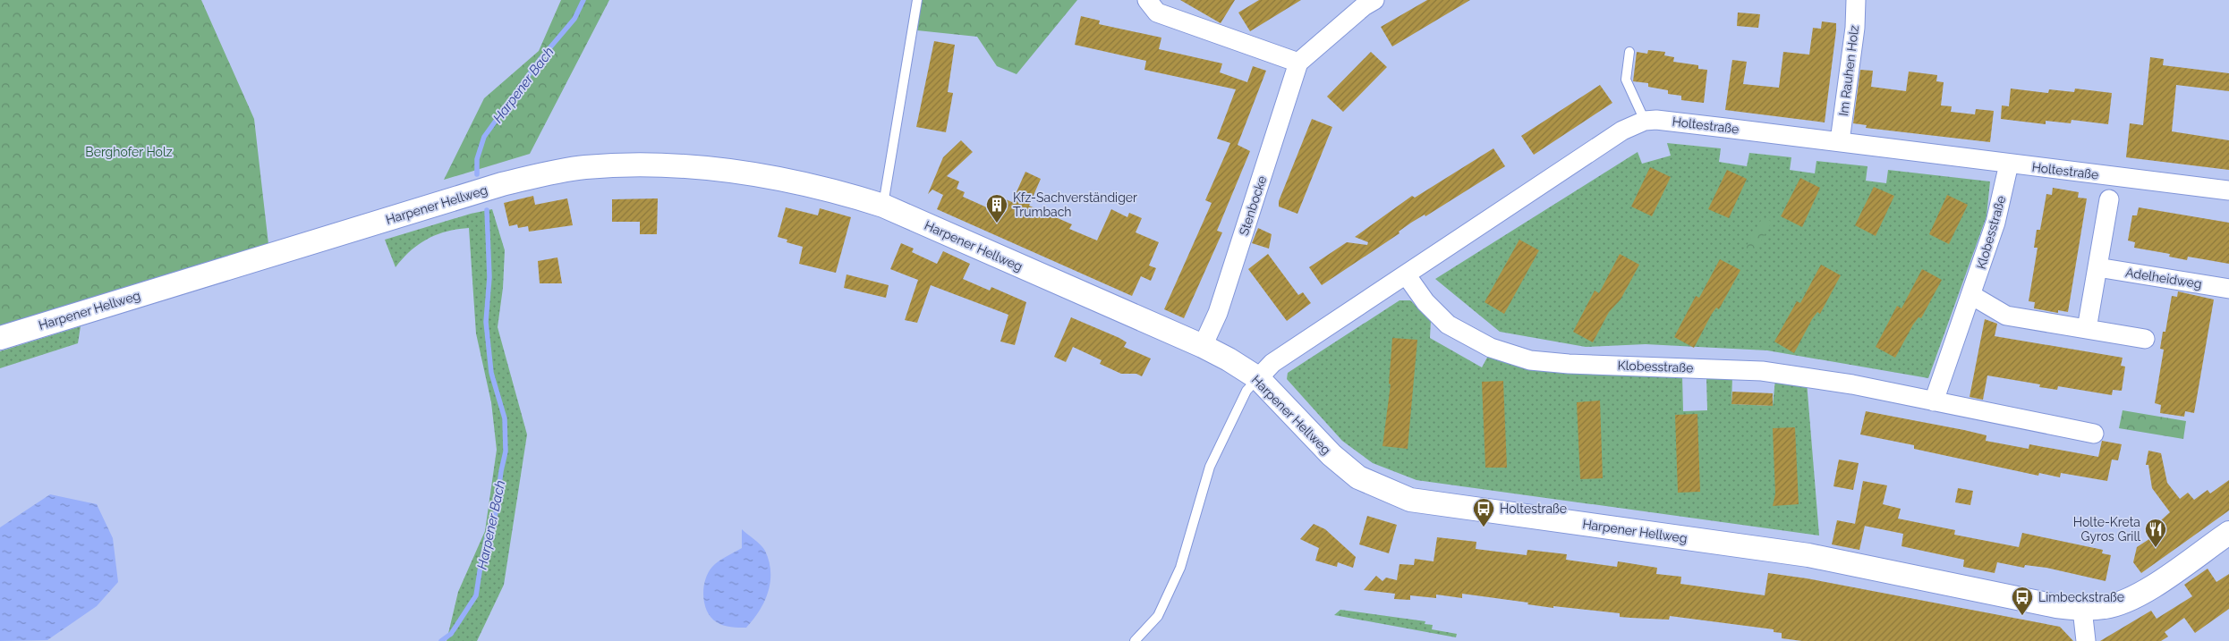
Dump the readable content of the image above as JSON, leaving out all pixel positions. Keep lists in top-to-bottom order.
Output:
{
  "streets": {
    "street": [
      "Im Rauhen Holz",
      "Holtestraße",
      "Harpener Hellweg",
      "Stenbocke",
      "Klobesstraße",
      "Adelheidweg"
    ]
  },
  "crossings": [
    ["Im Rauhen Holz", "Holtestraße"],
    ["Holtestraße", "Harpener Hellweg"],
    ["Holtestraße", "Klobesstraße"],
    ["Harpener Hellweg", "Stenbocke"]
  ],
  "water": ["Harpener Bach"],
  "parks": ["Berghofer Holz"],
  "places": {
    "building": ["Kfz-Sachverständiger Trumbach"],
    "bus stop": ["Holtestraße", "Limbeckstraße"],
    "restaurant": ["Holte-Kreta Gyros Grill"]
  }
}
